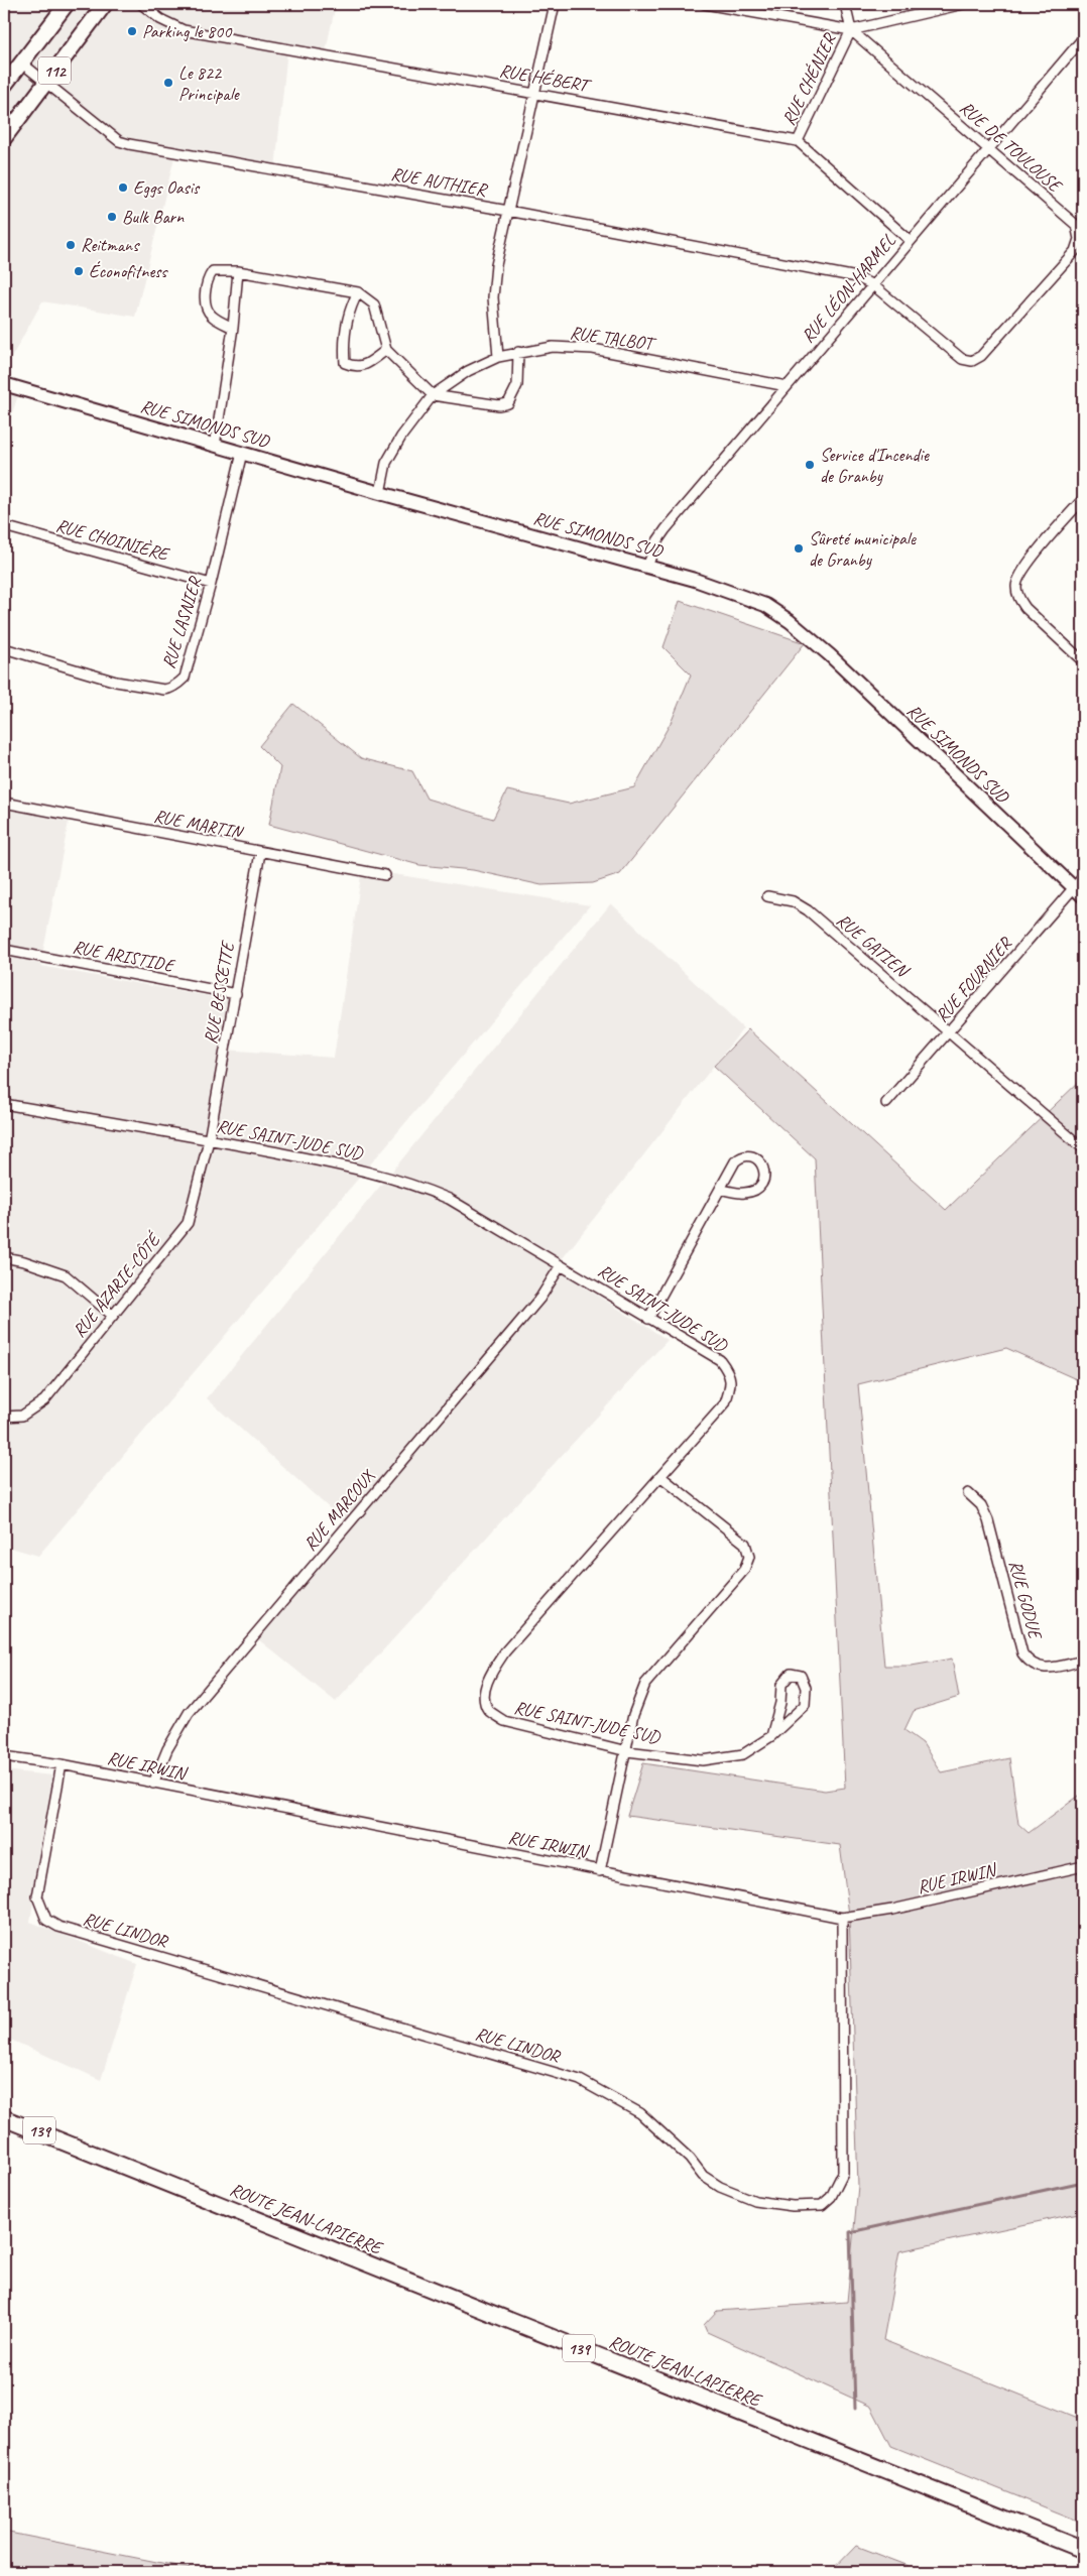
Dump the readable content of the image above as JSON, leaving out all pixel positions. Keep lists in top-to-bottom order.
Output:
{
  "streets": {
    "highway": ["139", "ROUTE JEAN-LAPIERRE"],
    "main road": ["112"],
    "street": [
      "RUE HÉBERT",
      "RUE CHÉNIER",
      "RUE DE TOULOUSE",
      "RUE AUTHIER",
      "RUE LÉON-HARMEL",
      "RUE TALBOT",
      "RUE SIMONDS SUD",
      "RUE CHOINIÈRE",
      "RUE LASNIER",
      "RUE MARTIN",
      "RUE GATIEN",
      "RUE ARISTIDE",
      "RUE FOURNIER",
      "RUE BESSETTE",
      "RUE SAINT-JUDE SUD",
      "RUE AZARIE-CÔTÉ",
      "RUE MARCOUX",
      "RUE GODUE",
      "RUE IRWIN",
      "RUE LINDOR"
    ]
  },
  "crossings": [
    ["112", "RUE AUTHIER"],
    ["RUE HÉBERT", "RUE CHÉNIER"],
    ["RUE CHÉNIER", "RUE DE TOULOUSE"],
    ["RUE DE TOULOUSE", "RUE AUTHIER"],
    ["RUE DE TOULOUSE", "RUE LÉON-HARMEL"],
    ["RUE AUTHIER", "RUE LÉON-HARMEL"],
    ["RUE LÉON-HARMEL", "RUE TALBOT"],
    ["RUE LÉON-HARMEL", "RUE SIMONDS SUD"],
    ["RUE TALBOT", "RUE SIMONDS SUD"],
    ["RUE SIMONDS SUD", "RUE LASNIER"],
    ["RUE SIMONDS SUD", "RUE FOURNIER"],
    ["RUE CHOINIÈRE", "RUE LASNIER"],
    ["RUE MARTIN", "RUE BESSETTE"],
    ["RUE GATIEN", "RUE FOURNIER"],
    ["RUE ARISTIDE", "RUE BESSETTE"],
    ["RUE BESSETTE", "RUE SAINT-JUDE SUD"],
    ["RUE BESSETTE", "RUE AZARIE-CÔTÉ"],
    ["RUE SAINT-JUDE SUD", "RUE AZARIE-CÔTÉ"],
    ["RUE SAINT-JUDE SUD", "RUE MARCOUX"],
    ["RUE MARCOUX", "RUE IRWIN"],
    ["RUE IRWIN", "RUE LINDOR"]
  ],
  "places": [
    "Parking le 800",
    "Le 822 Principale",
    "Eggs Oasis",
    "Bulk Barn",
    "Reitmans",
    "Éconofitness",
    "Service d'Incendie de Granby",
    "Sûreté municipale de Granby"
  ]
}
